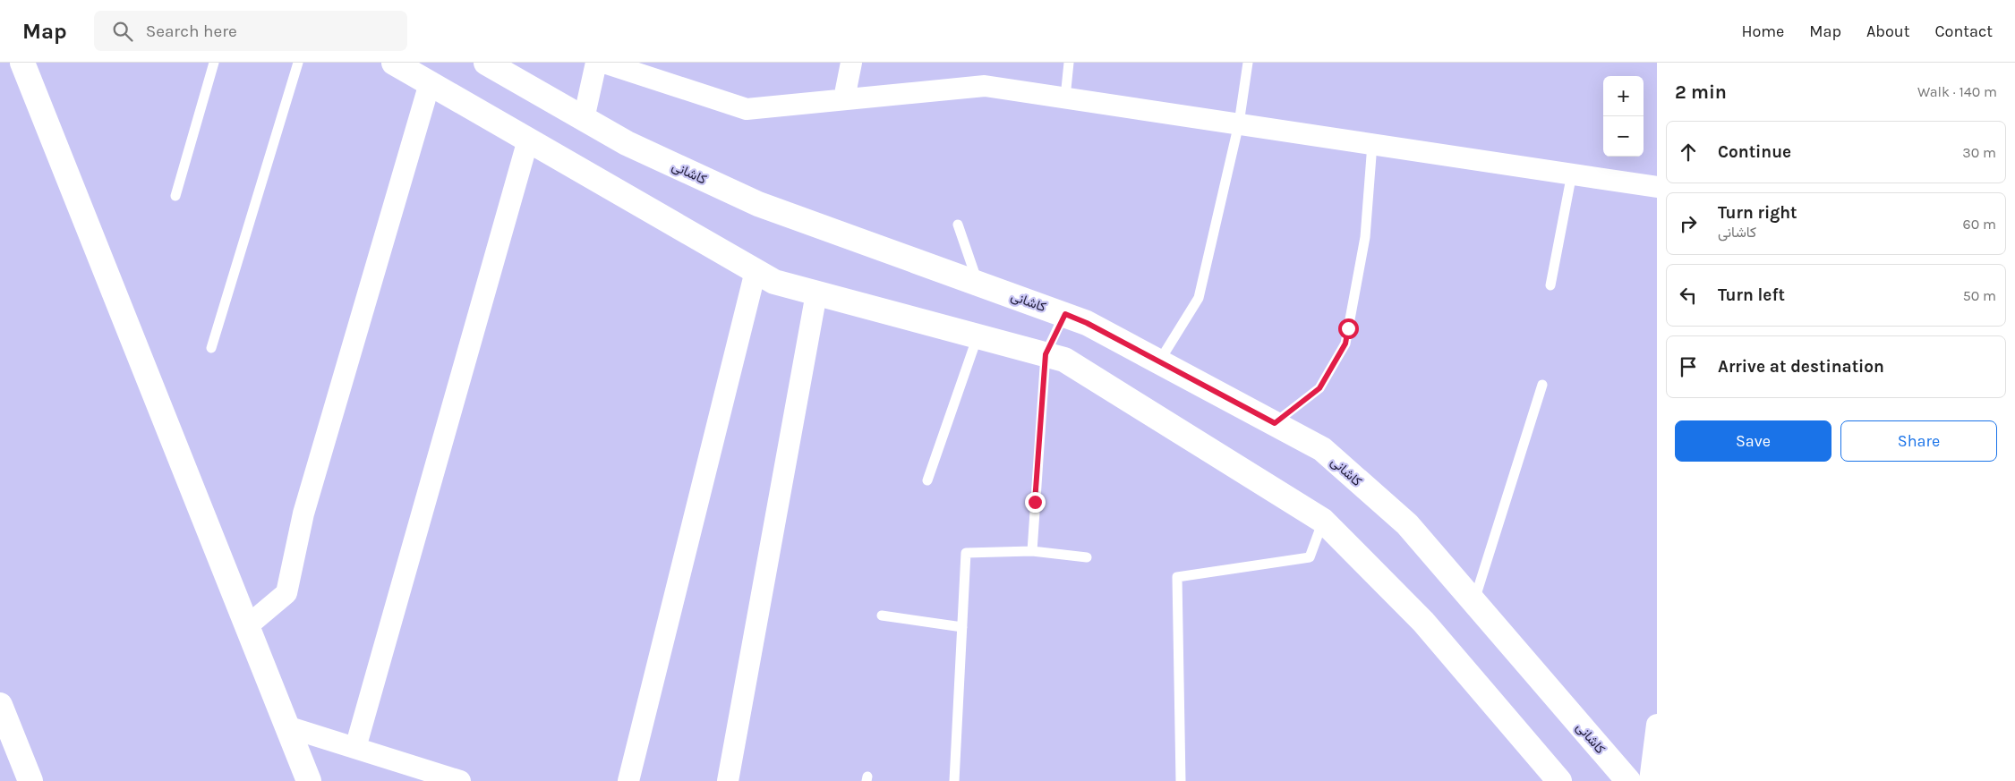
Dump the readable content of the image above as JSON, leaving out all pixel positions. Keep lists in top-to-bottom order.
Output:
{
  "streets": {
    "street": ["کاشانی"]
  },
  "page": {
    "header": "Map",
    "search": "Search here",
    "nav": [
      "Home",
      "Map",
      "About",
      "Contact"
    ],
    "heading": ["2 min", "Walk · 140 m"],
    "map_buttons": ["+", "−"],
    "list": [
      ["Continue", "30 m"],
      ["Turn right", "کاشانی", "60 m"],
      ["Turn left", "50 m"],
      "Arrive at destination"
    ],
    "buttons": ["Save", "Share"]
  }
}
